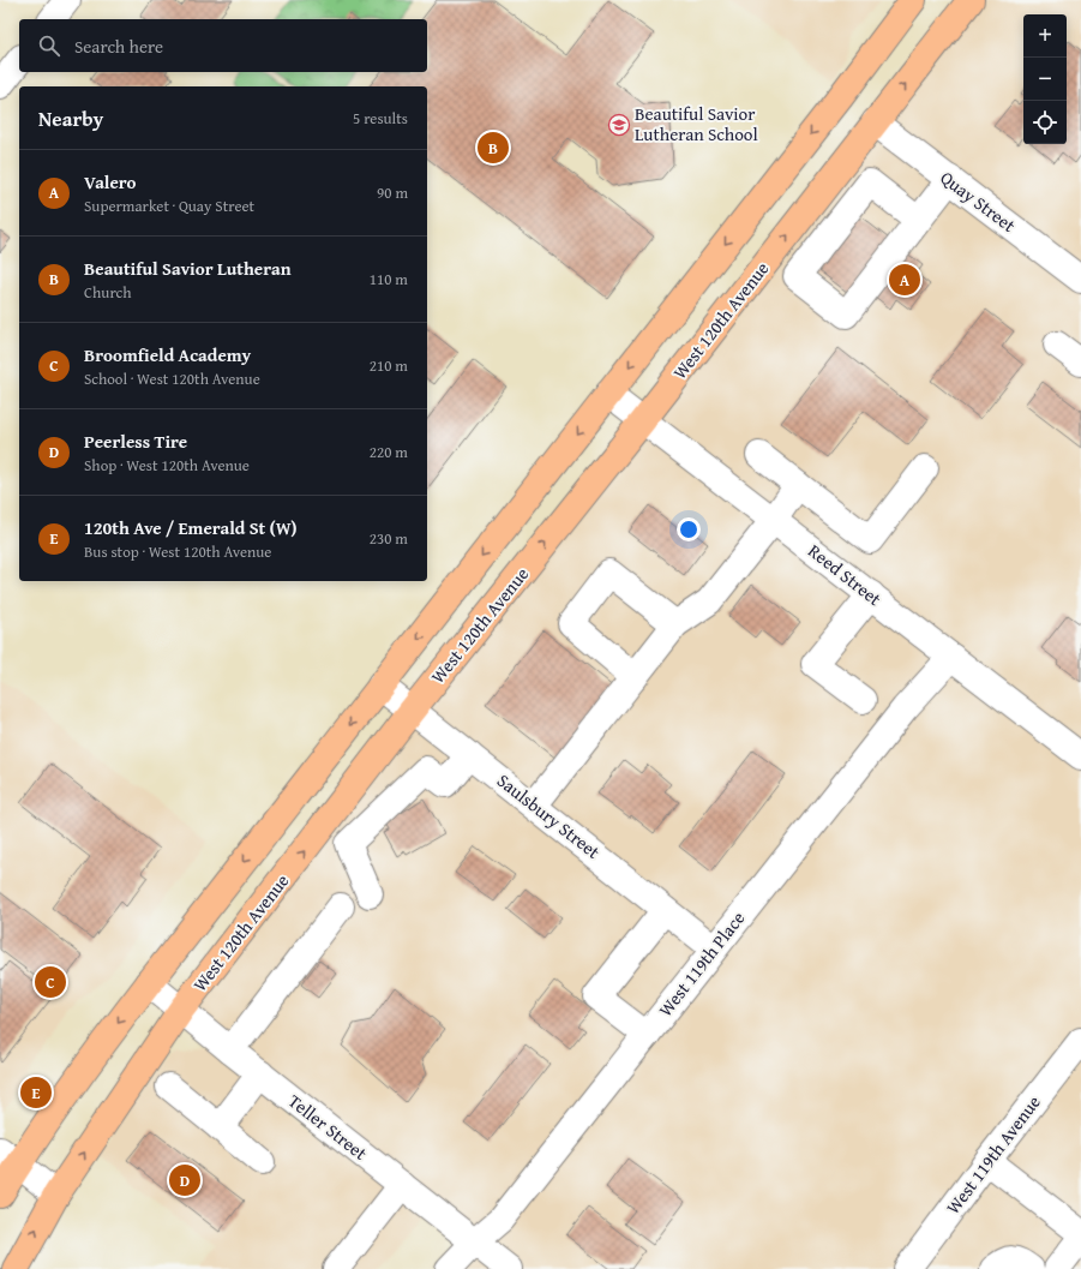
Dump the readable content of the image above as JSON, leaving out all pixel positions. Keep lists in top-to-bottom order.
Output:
{
  "streets": {
    "main road": ["West 120th Avenue"],
    "street": [
      "Quay Street",
      "Reed Street",
      "Saulsbury Street",
      "West 119th Place",
      "Teller Street",
      "West 119th Avenue"
    ]
  },
  "crossings": [
    ["Quay Street", "West 120th Avenue"],
    ["West 120th Avenue", "Reed Street"],
    ["West 120th Avenue", "Saulsbury Street"],
    ["West 120th Avenue", "Teller Street"],
    ["Reed Street", "West 119th Place"],
    ["Saulsbury Street", "West 119th Place"],
    ["West 119th Place", "Teller Street"]
  ],
  "places": {
    "school or university": ["Beautiful Savior Lutheran School"]
  },
  "page": {
    "map_buttons": ["+", "−"],
    "search": "Search here",
    "heading": ["Nearby", "5 results"],
    "pins": [
      "B",
      "A",
      "C",
      "E",
      "D"
    ],
    "list": [
      {
        "mark": "A",
        "name": "Valero",
        "note": "Supermarket · Quay Street",
        "value": "90 m"
      },
      {
        "mark": "B",
        "name": "Beautiful Savior Lutheran",
        "note": "Church",
        "value": "110 m"
      },
      {
        "mark": "C",
        "name": "Broomfield Academy",
        "note": "School · West 120th Avenue",
        "value": "210 m"
      },
      {
        "mark": "D",
        "name": "Peerless Tire",
        "note": "Shop · West 120th Avenue",
        "value": "220 m"
      },
      {
        "mark": "E",
        "name": "120th Ave / Emerald St (W)",
        "note": "Bus stop · West 120th Avenue",
        "value": "230 m"
      }
    ]
  }
}
